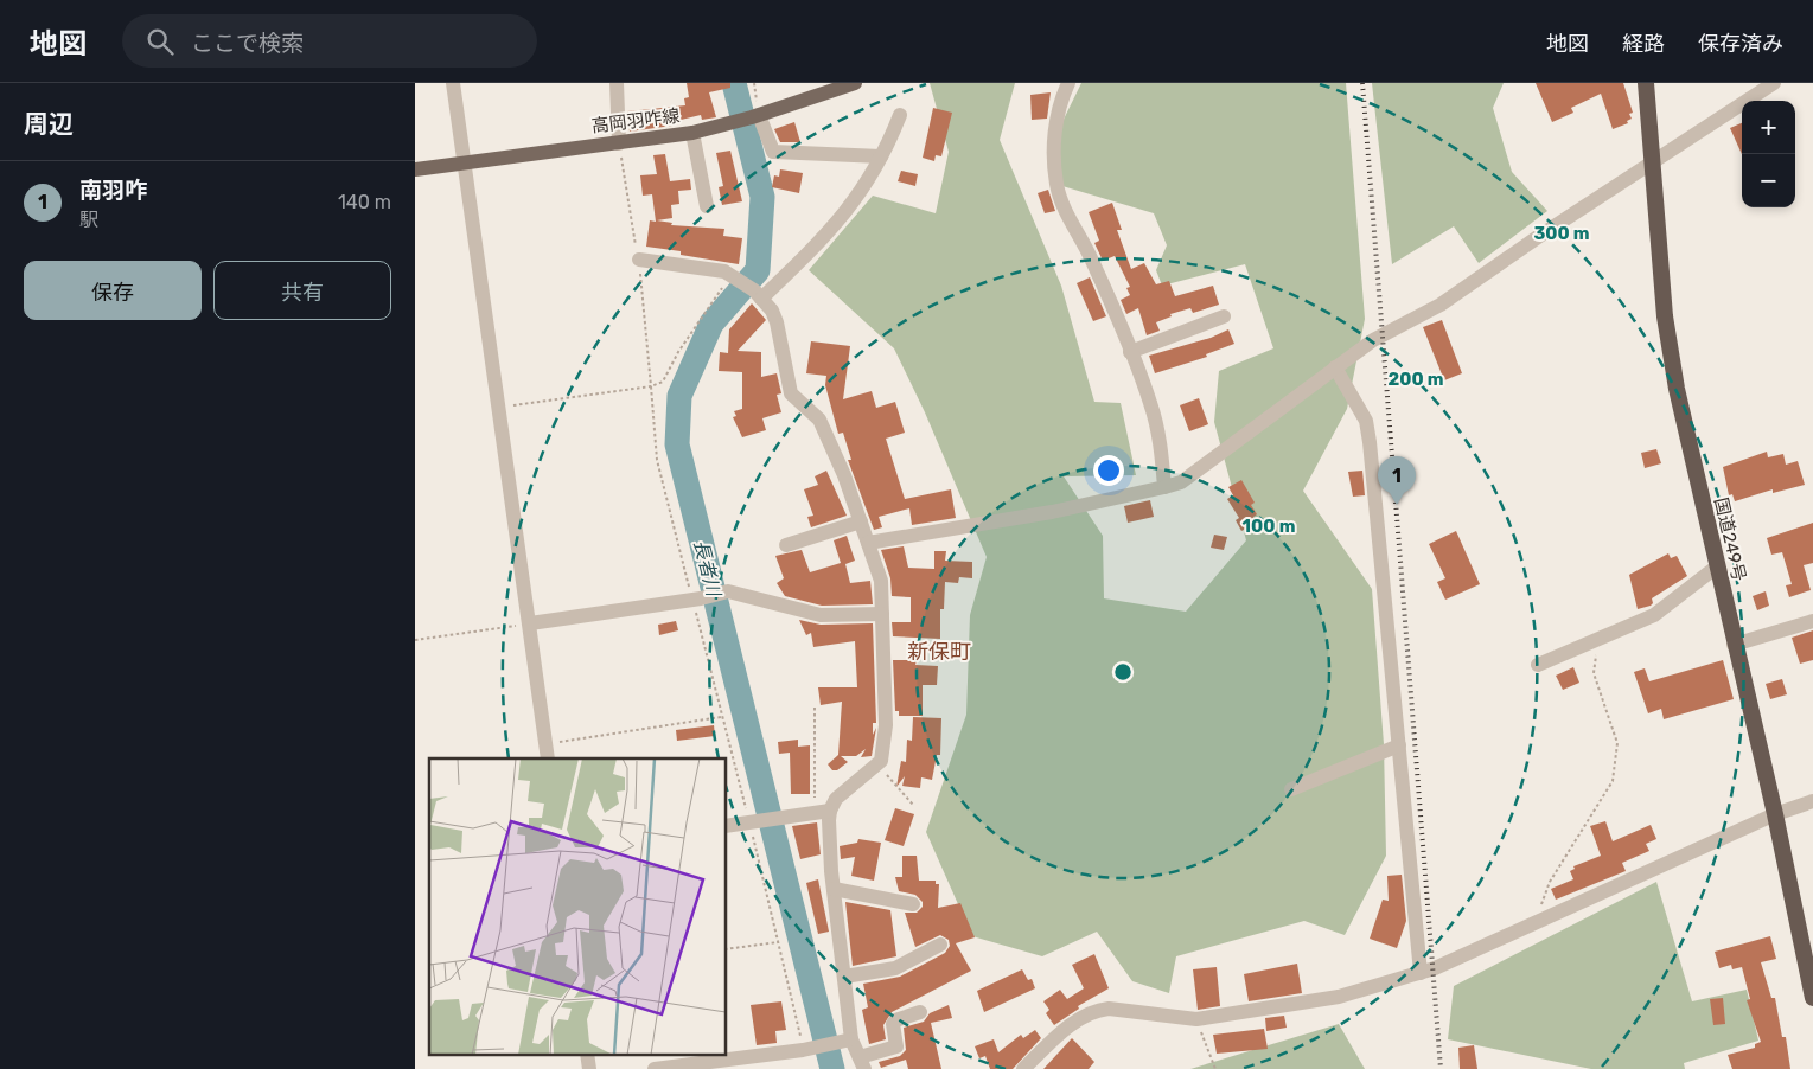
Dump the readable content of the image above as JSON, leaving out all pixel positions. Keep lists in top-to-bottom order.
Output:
{
  "streets": {
    "highway": ["国道249号"],
    "main road": ["高岡羽咋線"]
  },
  "districts": ["新保町"],
  "water": ["長者川"],
  "page": {
    "header": "地図",
    "search": "ここで検索",
    "nav": ["地図", "経路", "保存済み"],
    "heading": "周辺",
    "map_buttons": ["+", "−"],
    "list": [
      {
        "mark": "1",
        "name": "南羽咋",
        "note": "駅",
        "value": "140 m"
      }
    ],
    "buttons": ["保存", "共有"],
    "pins": "1"
  },
  "rings": ["300 m", "200 m", "100 m"]
}
